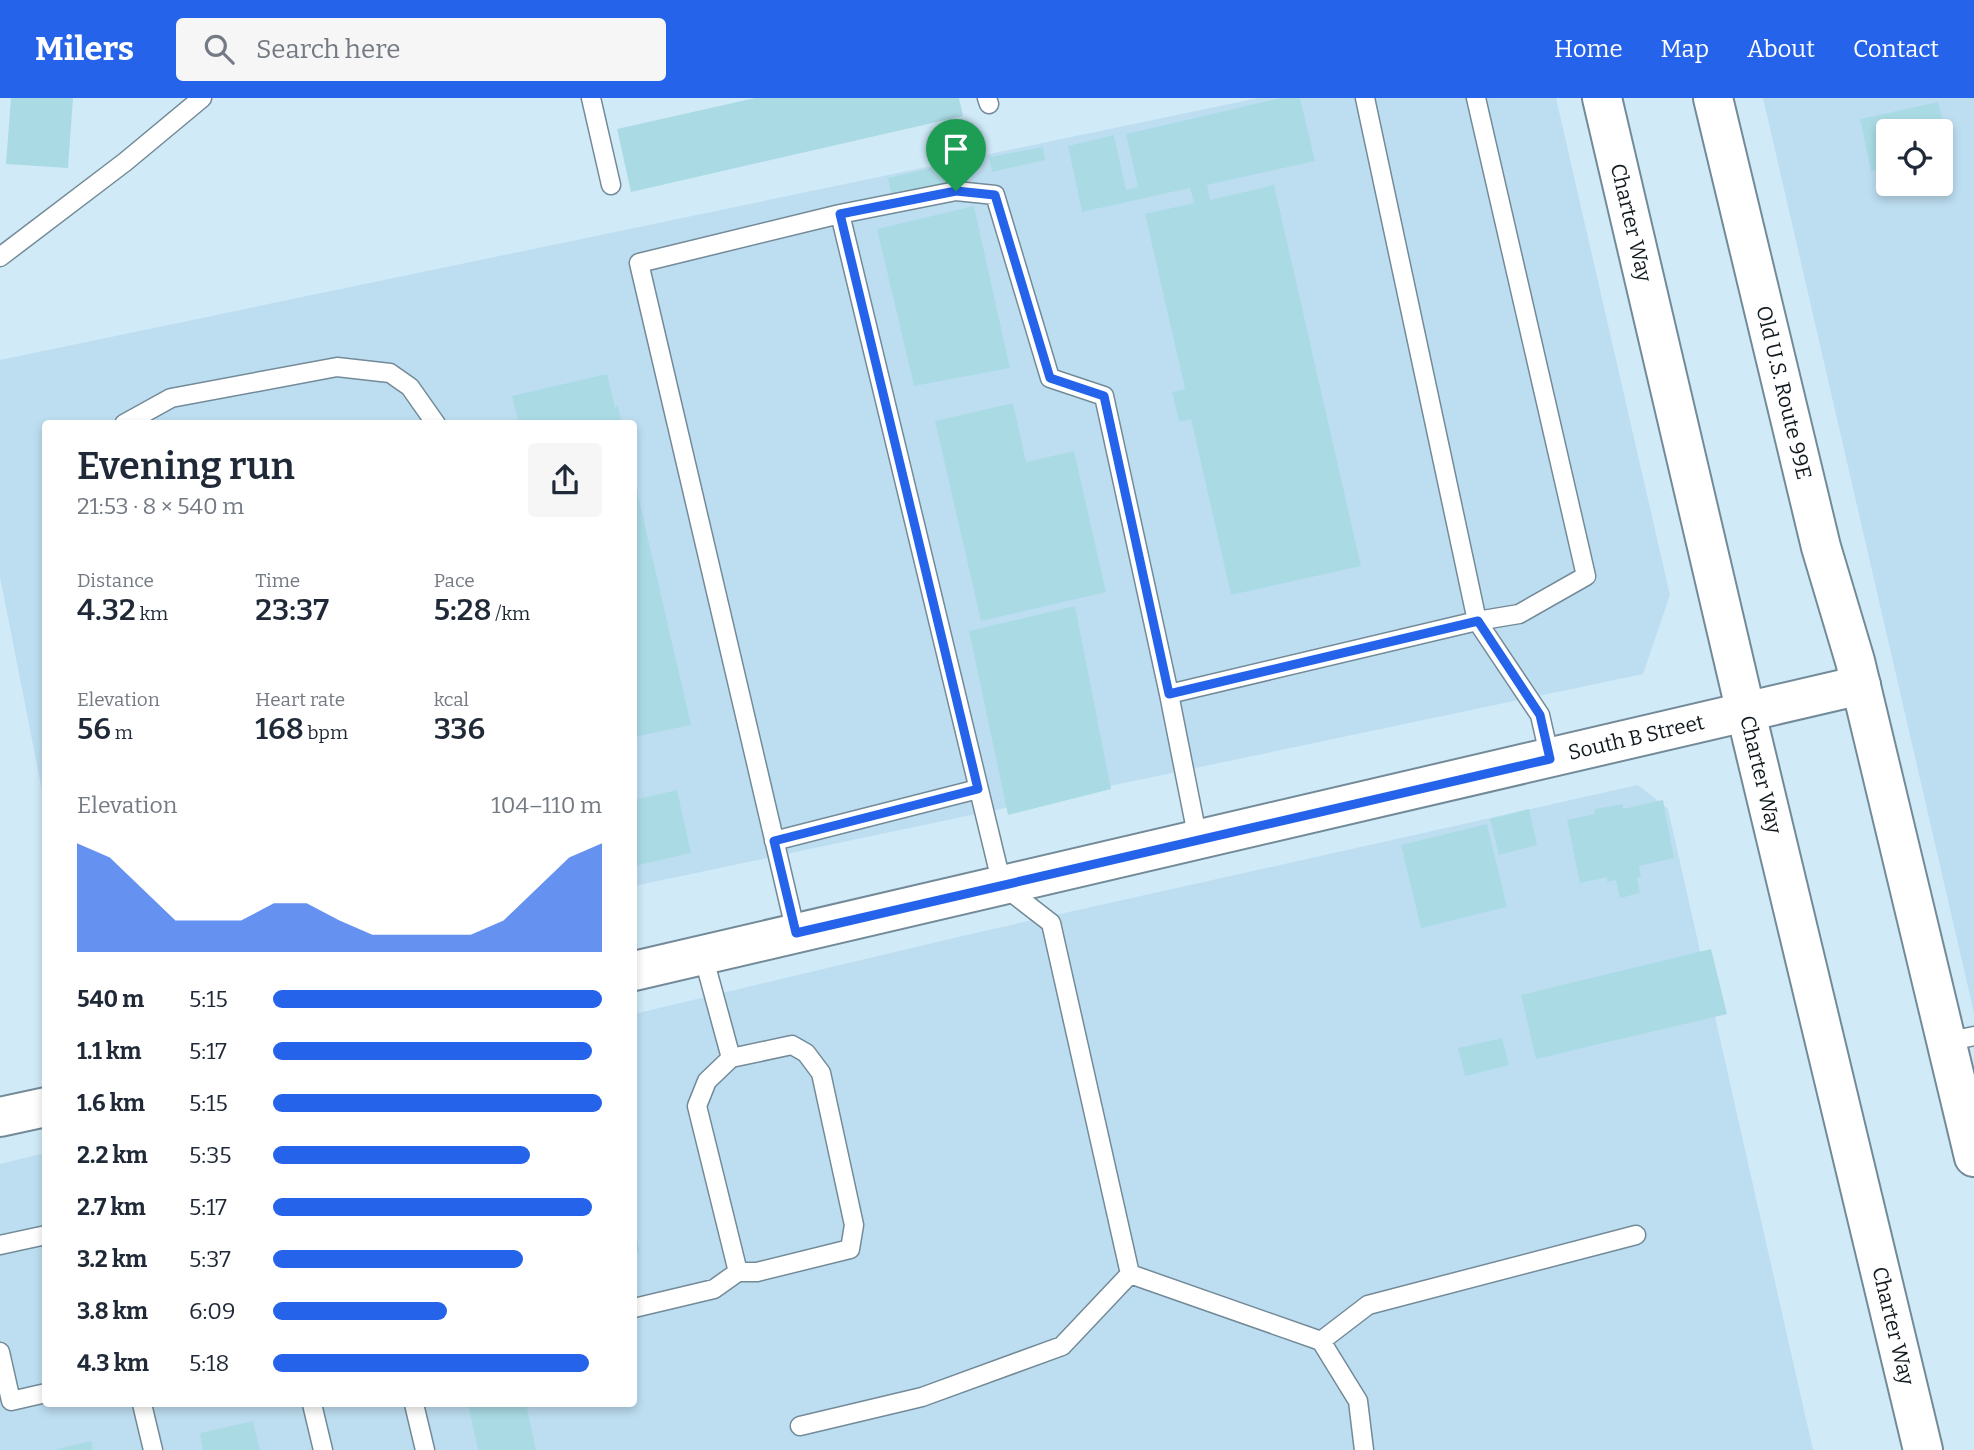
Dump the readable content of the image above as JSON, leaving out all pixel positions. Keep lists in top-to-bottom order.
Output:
{
  "streets": {
    "main road": ["Charter Way", "Old U.S. Route 99E", "South B Street"]
  },
  "crossings": [
    ["Charter Way", "South B Street"],
    ["Old U.S. Route 99E", "South B Street"]
  ],
  "page": {
    "header": "Milers",
    "search": "Search here",
    "nav": [
      "Home",
      "Map",
      "About",
      "Contact"
    ],
    "heading": ["Evening run", "21:53 · 8 × 540 m"],
    "stats": [
      ["Distance", "4.32 km"],
      ["Time", "23:37"],
      ["Pace", "5:28 /km"],
      ["Elevation", "56 m"],
      ["Heart rate", "168 bpm"],
      ["kcal", "336"]
    ],
    "chart": ["Elevation", "104–110 m"],
    "list": [
      {
        "name": "540 m",
        "note": "5:15"
      },
      {
        "name": "1.1 km",
        "note": "5:17"
      },
      {
        "name": "1.6 km",
        "note": "5:15"
      },
      {
        "name": "2.2 km",
        "note": "5:35"
      },
      {
        "name": "2.7 km",
        "note": "5:17"
      },
      {
        "name": "3.2 km",
        "note": "5:37"
      },
      {
        "name": "3.8 km",
        "note": "6:09"
      },
      {
        "name": "4.3 km",
        "note": "5:18"
      }
    ]
  }
}
